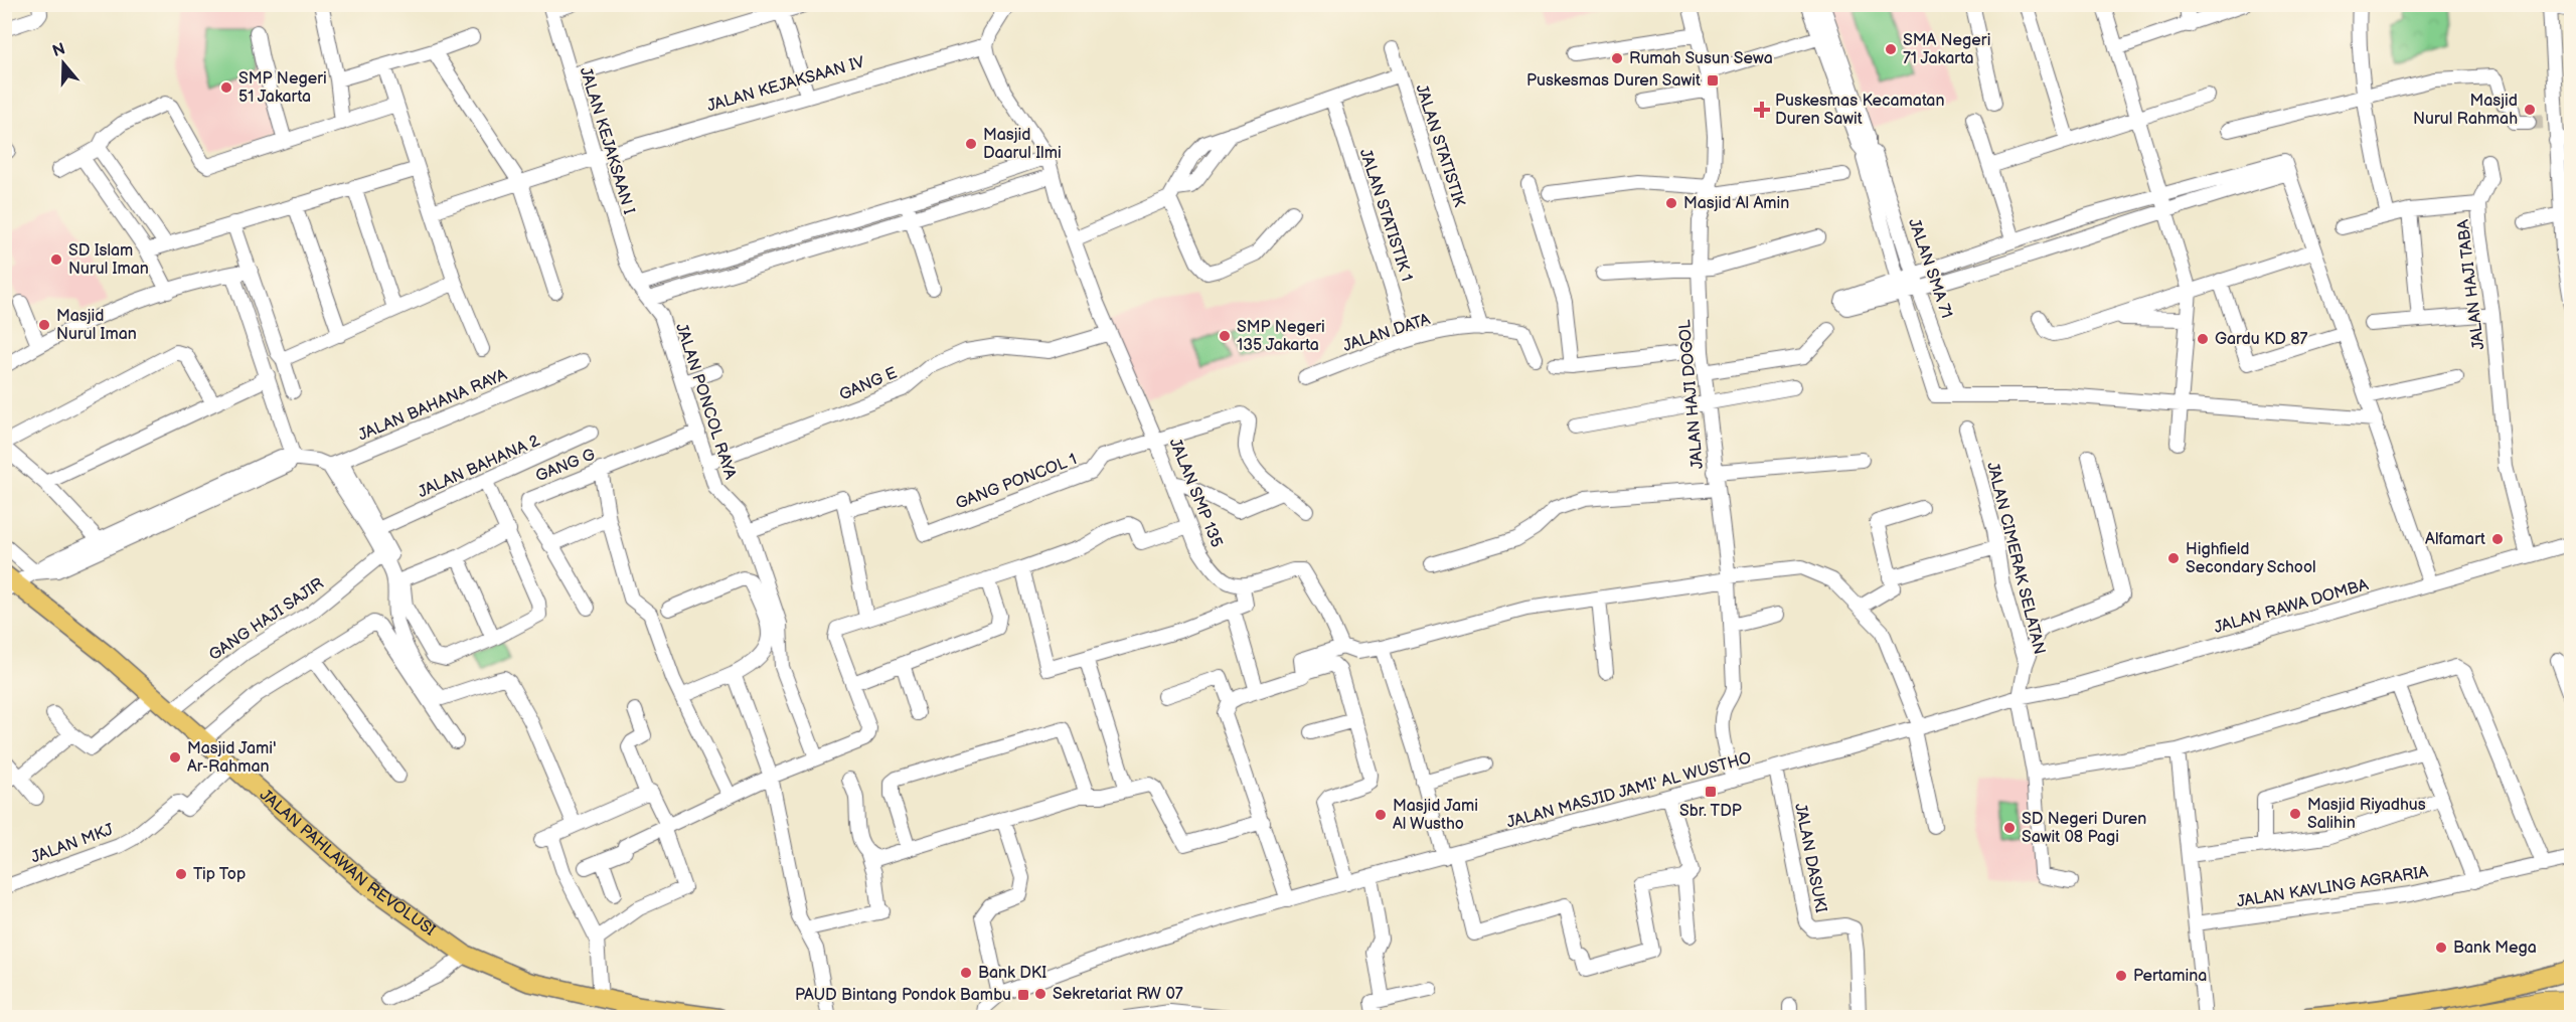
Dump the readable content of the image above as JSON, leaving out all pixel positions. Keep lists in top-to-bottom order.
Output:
{
  "streets": {
    "main road": ["JALAN PAHLAWAN REVOLUSI"],
    "street": [
      "JALAN KEJAKSAAN IV",
      "JALAN KEJAKSAAN I",
      "JALAN STATISTIK",
      "JALAN STATISTIK 1",
      "JALAN SMA 71",
      "JALAN HAJI TABA",
      "JALAN DATA",
      "GANG E",
      "JALAN HAJI DOGOL",
      "JALAN PONCOL RAYA",
      "JALAN BAHANA RAYA",
      "GANG G",
      "JALAN BAHANA 2",
      "GANG PONCOL 1",
      "JALAN SMP 135",
      "JALAN CIMERAK SELATAN",
      "JALAN RAWA DOMBA",
      "GANG HAJI SAJIR",
      "JALAN MASJID JAMI' AL WUSTHO",
      "JALAN MKJ",
      "JALAN DASUKI",
      "JALAN KAVLING AGRARIA"
    ]
  },
  "crossings": [
    ["JALAN KEJAKSAAN IV", "JALAN KEJAKSAAN I"],
    ["JALAN KEJAKSAAN I", "JALAN PONCOL RAYA"],
    ["JALAN STATISTIK", "JALAN STATISTIK 1"],
    ["JALAN STATISTIK", "JALAN DATA"],
    ["JALAN STATISTIK 1", "JALAN DATA"],
    ["JALAN HAJI TABA", "JALAN RAWA DOMBA"],
    ["GANG E", "JALAN PONCOL RAYA"],
    ["GANG E", "JALAN SMP 135"],
    ["JALAN HAJI DOGOL", "JALAN MASJID JAMI' AL WUSTHO"],
    ["JALAN PONCOL RAYA", "GANG G"],
    ["GANG PONCOL 1", "JALAN SMP 135"],
    ["JALAN CIMERAK SELATAN", "JALAN RAWA DOMBA"],
    ["JALAN CIMERAK SELATAN", "JALAN MASJID JAMI' AL WUSTHO"],
    ["JALAN RAWA DOMBA", "JALAN MASJID JAMI' AL WUSTHO"],
    ["GANG HAJI SAJIR", "JALAN PAHLAWAN REVOLUSI"],
    ["JALAN MASJID JAMI' AL WUSTHO", "JALAN DASUKI"],
    ["JALAN MKJ", "JALAN PAHLAWAN REVOLUSI"]
  ],
  "places": {
    "other": [
      "SMA Negeri 71 Jakarta",
      "Rumah Susun Sewa",
      "SMP Negeri 51 Jakarta",
      "Masjid Nurul Rahmah",
      "Masjid Daarul Ilmi",
      "Masjid Al Amin",
      "SD Islam Nurul Iman",
      "Masjid Nurul Iman",
      "SMP Negeri 135 Jakarta",
      "Gardu KD 87",
      "Alfamart",
      "Highfield Secondary School",
      "Masjid Jami' Ar-Rahman",
      "Masjid Riyadhus Salihin",
      "Masjid Jami Al Wustho",
      "SD Negeri Duren Sawit 08 Pagi",
      "Tip Top",
      "Bank Mega",
      "Bank DKI",
      "Pertamina",
      "Sekretariat RW 07"
    ],
    "transit": ["Puskesmas Duren Sawit", "Sbr. TDP", "PAUD Bintang Pondok Bambu"],
    "health": ["Puskesmas Kecamatan Duren Sawit"]
  },
  "north": "top"
}
